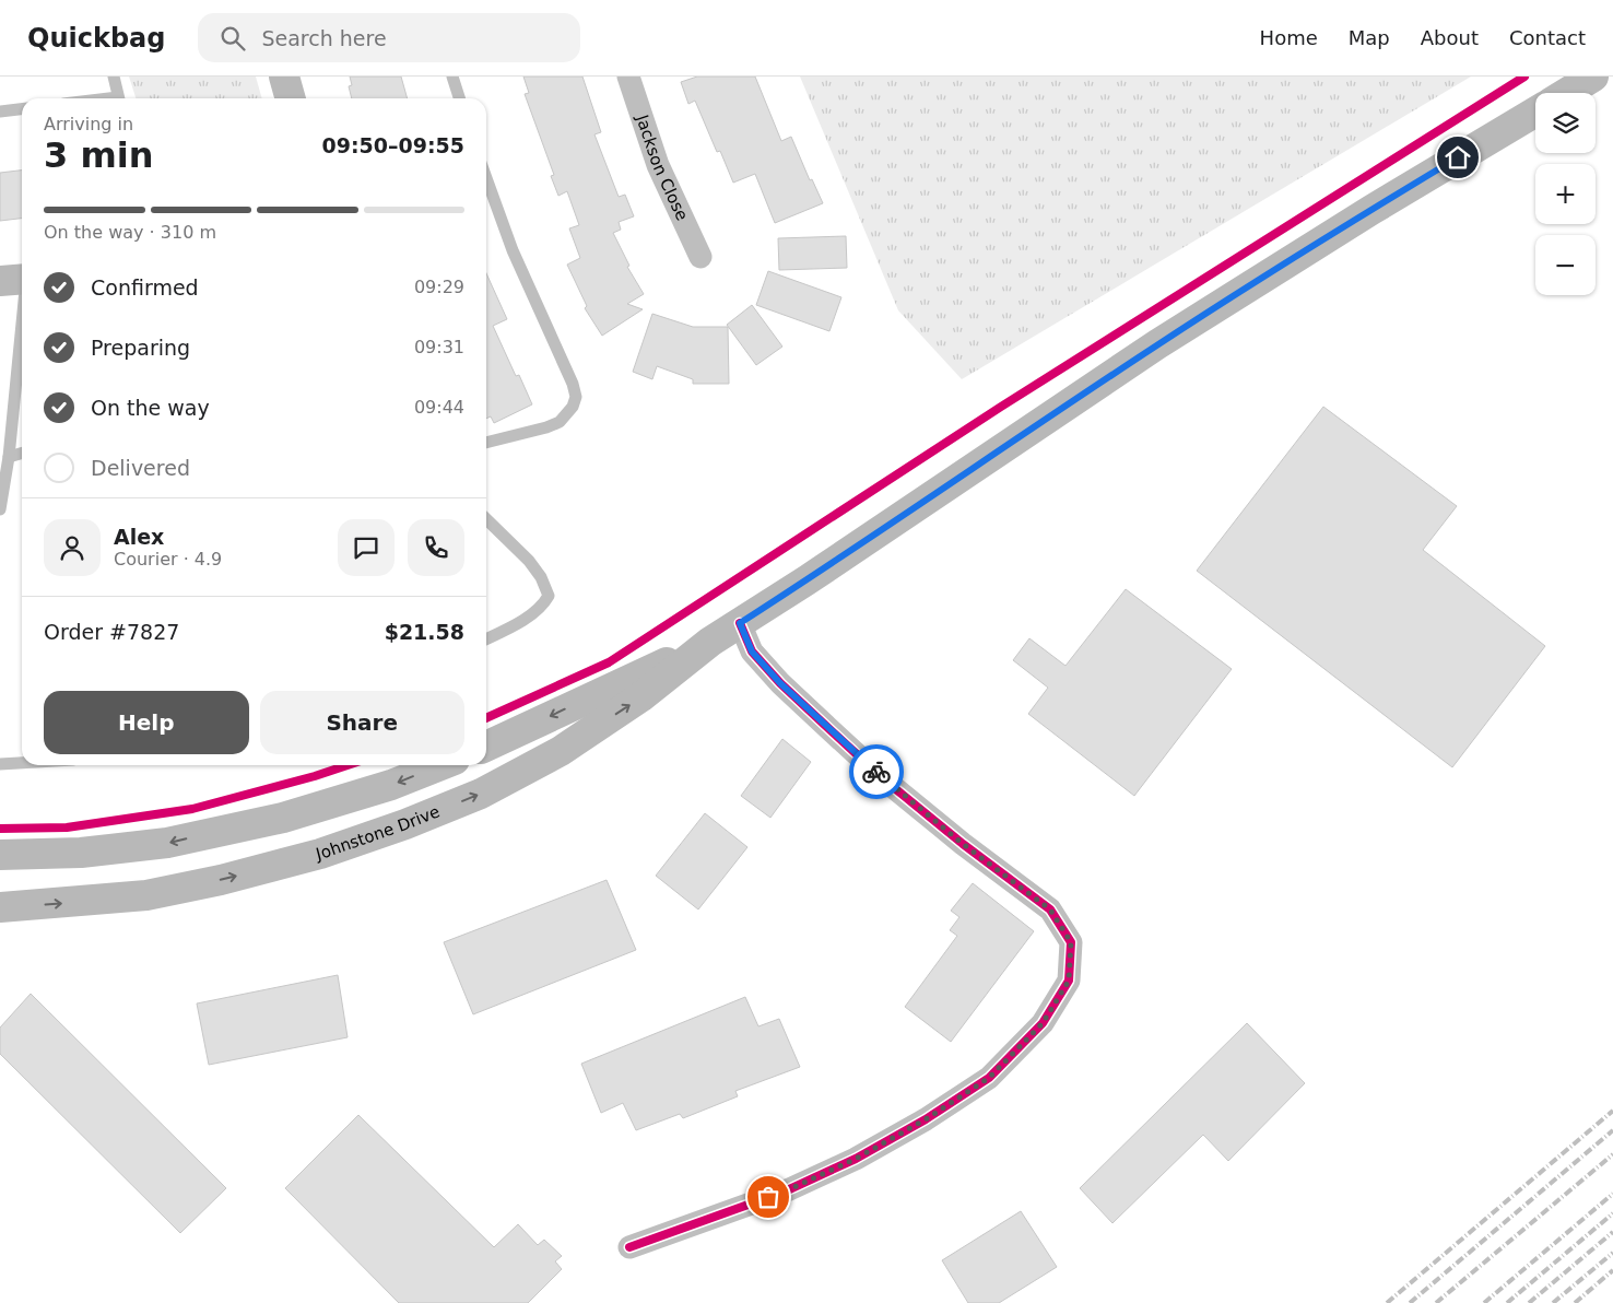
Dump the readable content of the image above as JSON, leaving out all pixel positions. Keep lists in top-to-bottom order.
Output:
{
  "streets": {
    "main road": ["Johnstone Drive"],
    "street": ["Jackson Close"]
  },
  "page": {
    "header": "Quickbag",
    "search": "Search here",
    "nav": [
      "Home",
      "Map",
      "About",
      "Contact"
    ],
    "map_buttons": ["+", "−"],
    "heading": ["3 min", "Arriving in", "09:50–09:55"],
    "panel": [
      "Alex",
      "Courier · 4.9",
      "Order #7827",
      "$21.58"
    ],
    "bar": "On the way · 310 m",
    "list": [
      ["Confirmed", "09:29"],
      ["Preparing", "09:31"],
      ["On the way", "09:44"],
      "Delivered"
    ],
    "buttons": ["Help", "Share"]
  }
}
